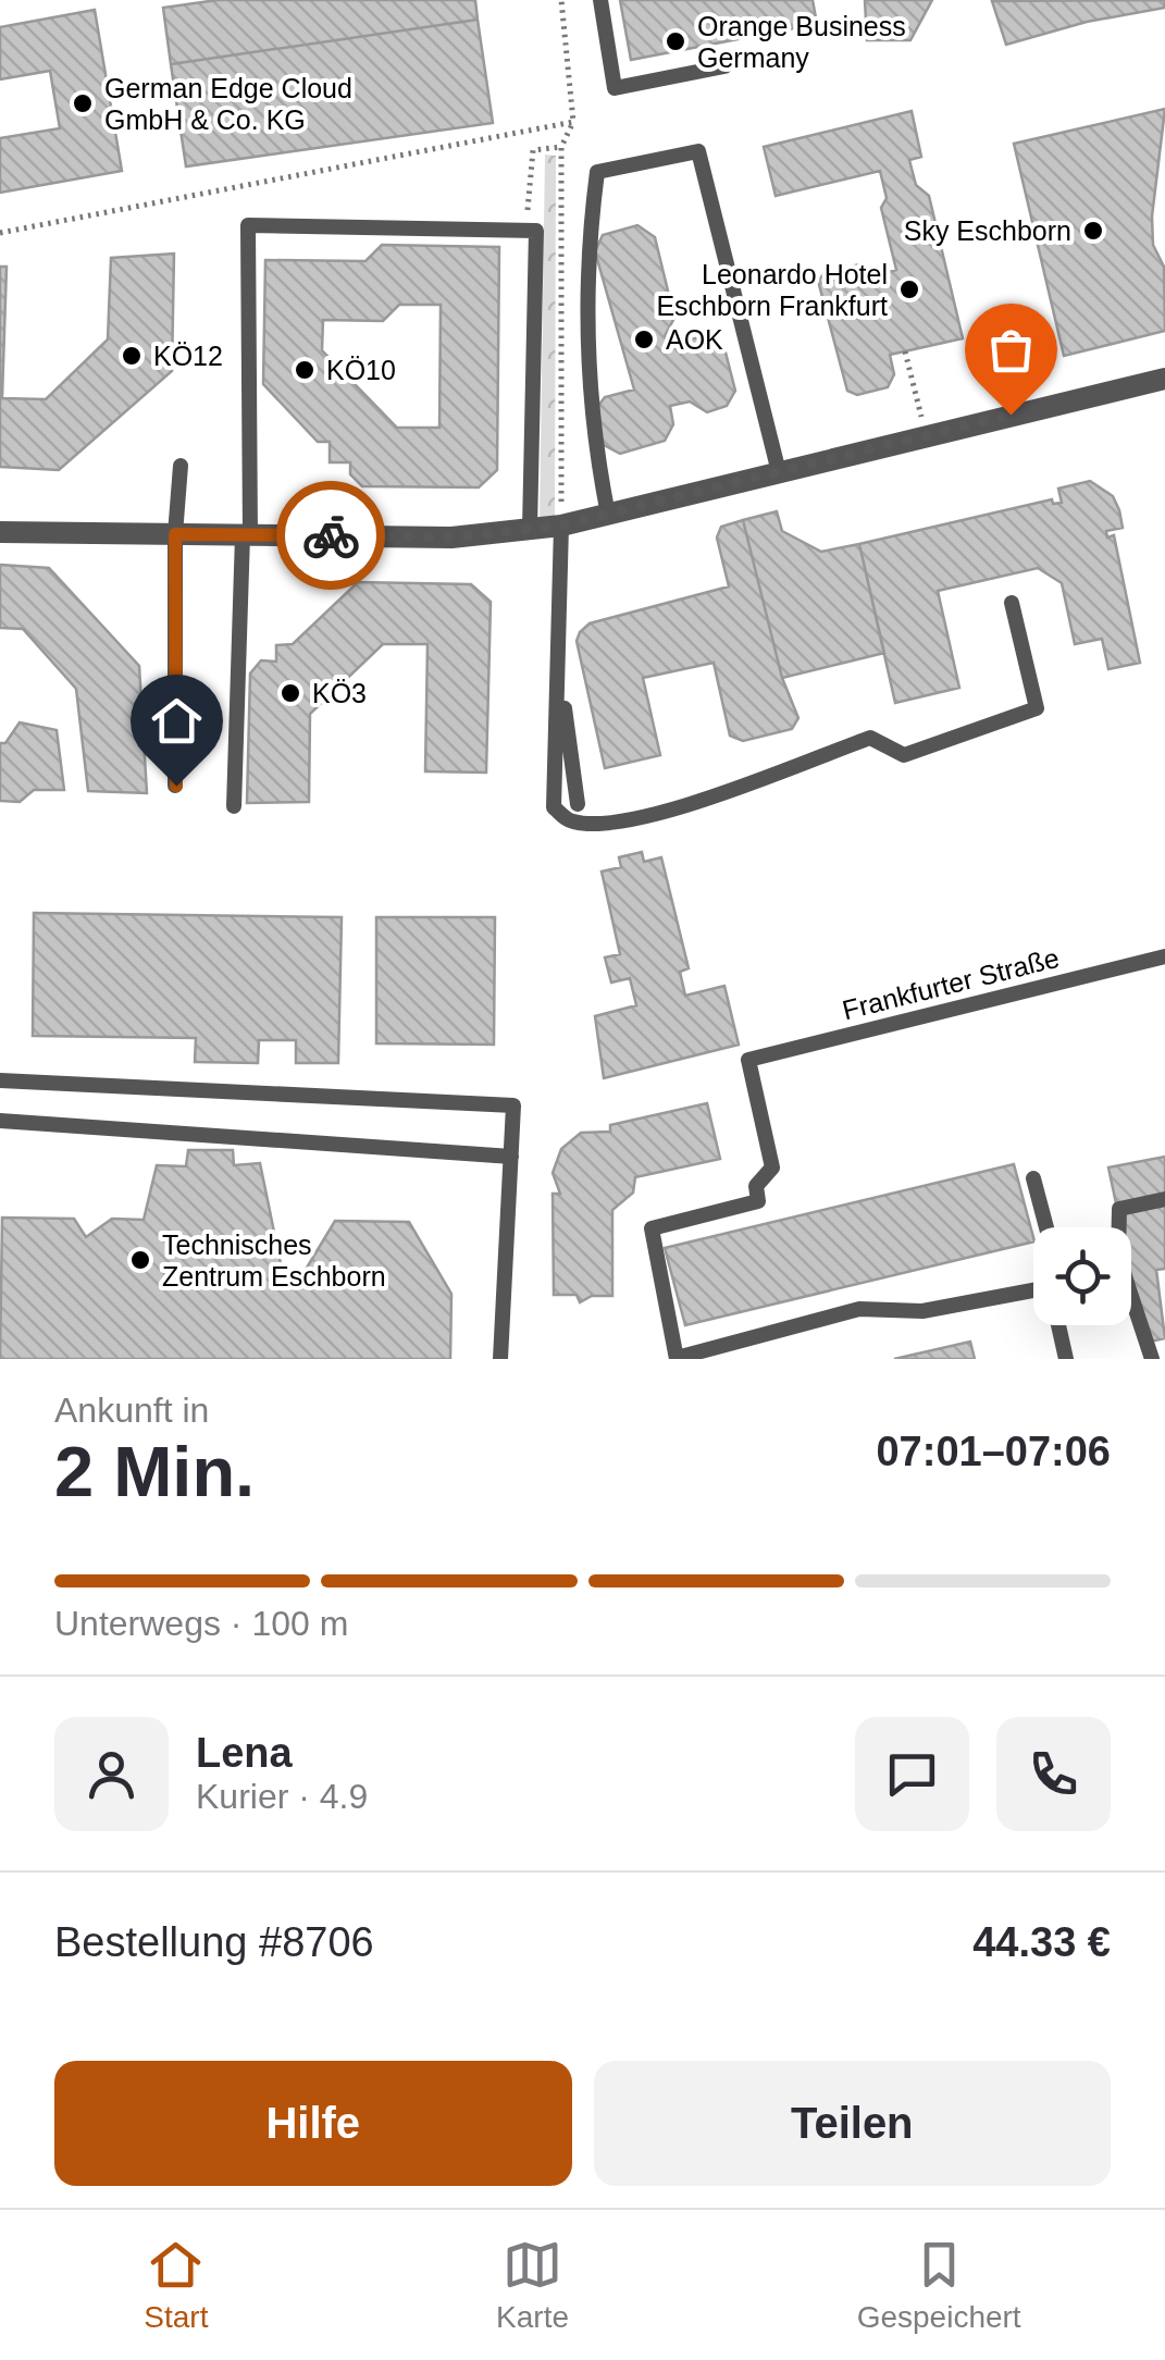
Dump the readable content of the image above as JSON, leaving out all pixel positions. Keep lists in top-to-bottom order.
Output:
{
  "streets": {
    "lane": ["Frankfurter Straße"]
  },
  "places": [
    "Orange Business Germany",
    "German Edge Cloud GmbH & Co. KG",
    "Sky Eschborn",
    "Leonardo Hotel Eschborn Frankfurt",
    "AOK",
    "KÖ12",
    "KÖ10",
    "KÖ3",
    "Technisches Zentrum Eschborn"
  ],
  "page": {
    "heading": ["2 Min.", "Ankunft in", "07:01–07:06"],
    "panel": [
      "Lena",
      "Kurier · 4.9",
      "Bestellung #8706",
      "44.33 €"
    ],
    "bar": "Unterwegs · 100 m",
    "buttons": ["Hilfe", "Teilen"],
    "tabs": ["Start", "Karte", "Gespeichert"]
  }
}
